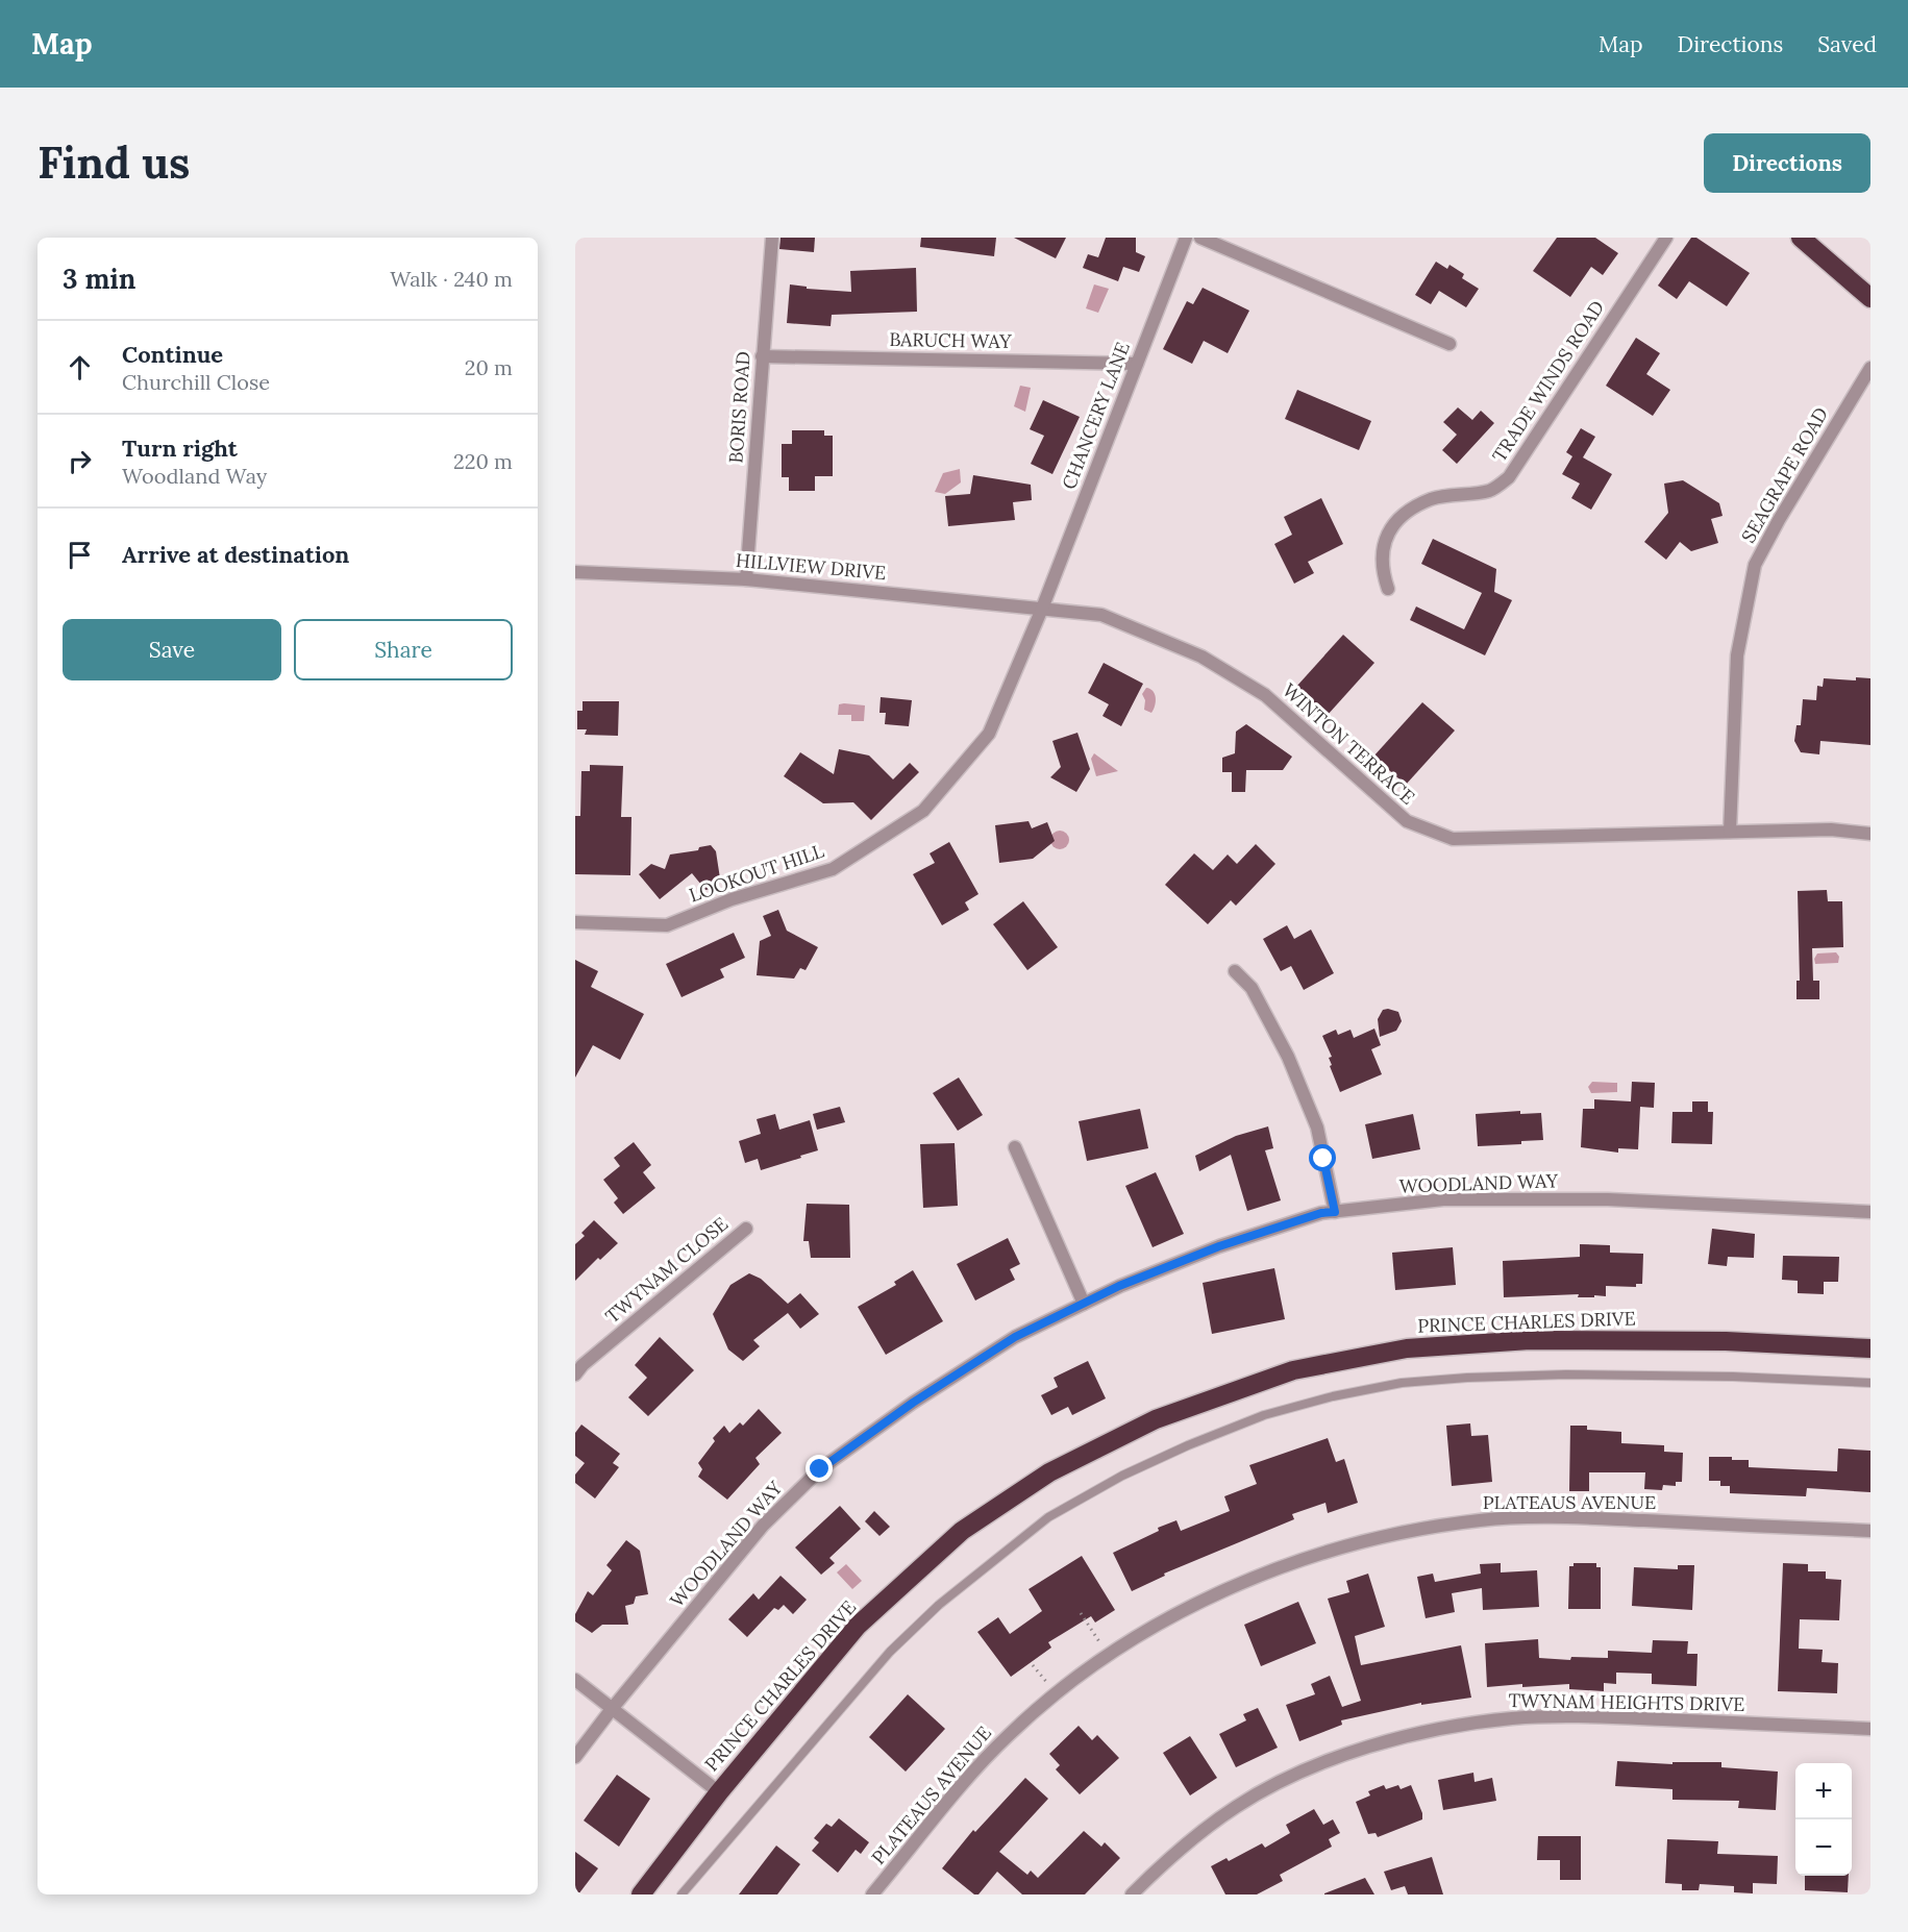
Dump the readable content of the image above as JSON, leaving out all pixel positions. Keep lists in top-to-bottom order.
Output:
{
  "streets": {
    "highway": ["PRINCE CHARLES DRIVE"],
    "street": [
      "BARUCH WAY",
      "TRADE WINDS ROAD",
      "BORIS ROAD",
      "CHANCERY LANE",
      "SEAGRAPE ROAD",
      "HILLVIEW DRIVE",
      "WINTON TERRACE",
      "LOOKOUT HILL",
      "WOODLAND WAY",
      "TWYNAM CLOSE",
      "PLATEAUS AVENUE",
      "TWYNAM HEIGHTS DRIVE"
    ]
  },
  "crossings": [
    ["BARUCH WAY", "BORIS ROAD"],
    ["BARUCH WAY", "CHANCERY LANE"],
    ["BORIS ROAD", "HILLVIEW DRIVE"],
    ["CHANCERY LANE", "HILLVIEW DRIVE"],
    ["CHANCERY LANE", "WINTON TERRACE"],
    ["CHANCERY LANE", "LOOKOUT HILL"],
    ["SEAGRAPE ROAD", "WINTON TERRACE"],
    ["HILLVIEW DRIVE", "WINTON TERRACE"],
    ["HILLVIEW DRIVE", "LOOKOUT HILL"],
    ["WINTON TERRACE", "LOOKOUT HILL"]
  ],
  "page": {
    "header": "Map",
    "nav": ["Map", "Directions", "Saved"],
    "buttons": [
      "Directions",
      ["Save", "Share"]
    ],
    "title": "Find us",
    "heading": ["3 min", "Walk · 240 m"],
    "list": [
      ["Continue", "Churchill Close", "20 m"],
      ["Turn right", "Woodland Way", "220 m"],
      "Arrive at destination"
    ],
    "map_buttons": ["+", "−"]
  }
}
